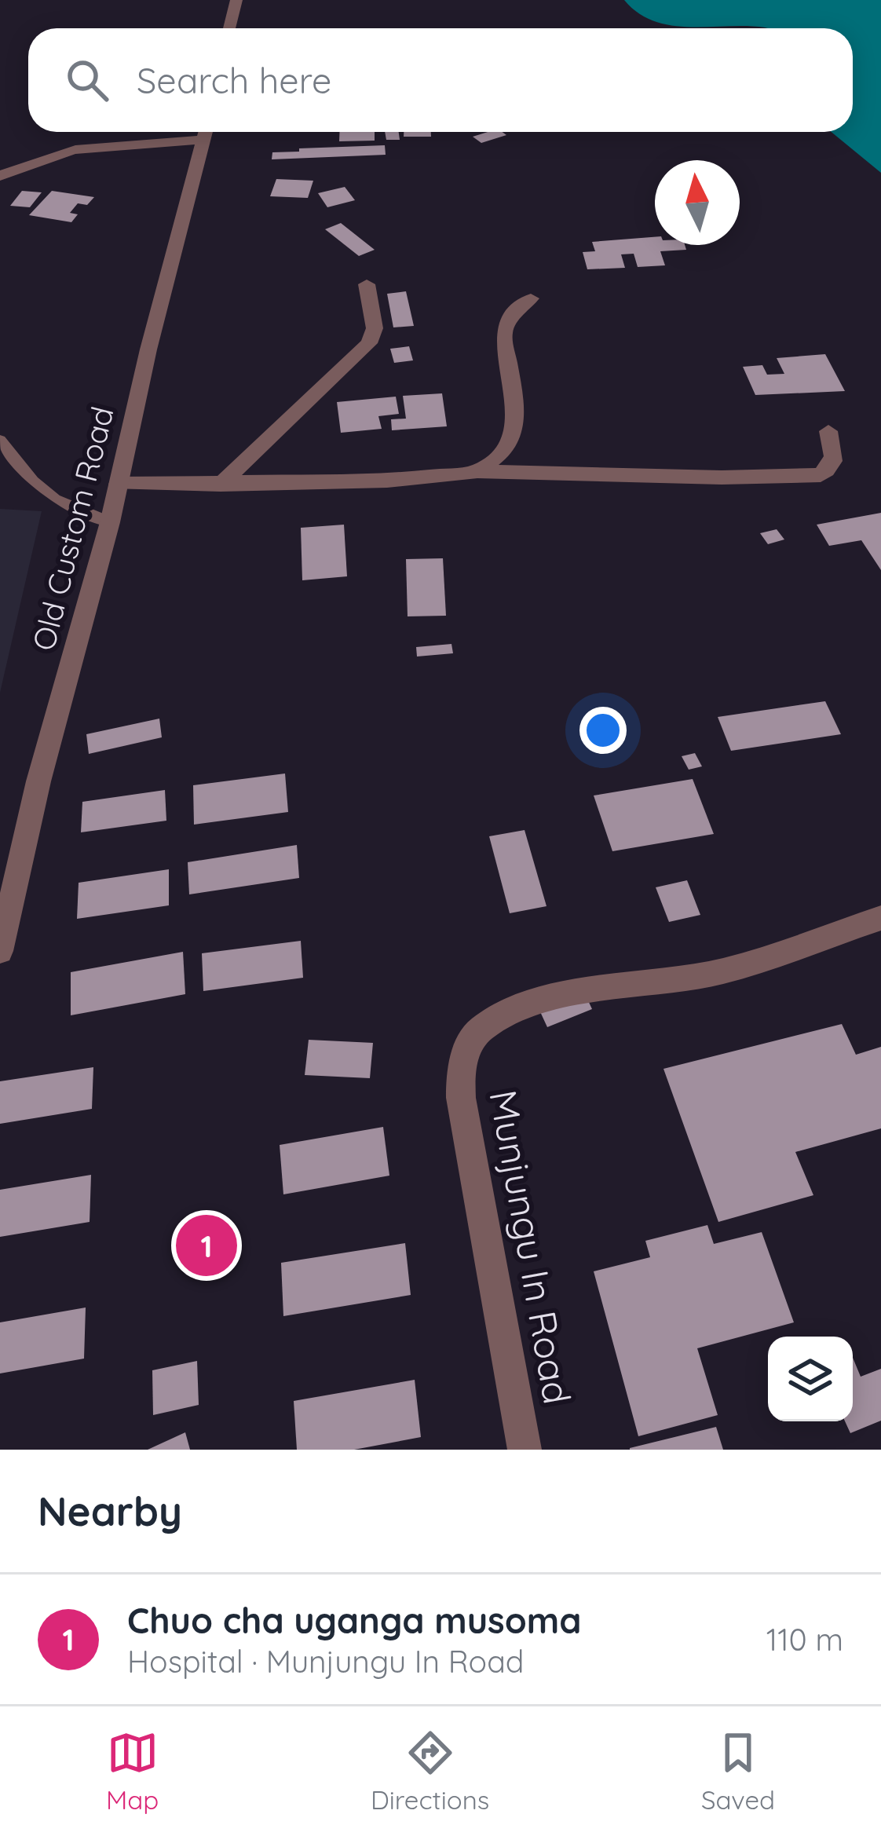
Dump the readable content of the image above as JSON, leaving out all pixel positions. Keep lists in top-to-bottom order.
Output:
{
  "streets": {
    "street": ["Old Custom Road", "Munjungu In Road"]
  },
  "north": "top",
  "page": {
    "search": "Search here",
    "pins": "1",
    "heading": "Nearby",
    "list": [
      {
        "mark": "1",
        "name": "Chuo cha uganga musoma",
        "note": "Hospital · Munjungu In Road",
        "value": "110 m"
      }
    ],
    "nav": ["Map", "Directions", "Saved"]
  }
}
